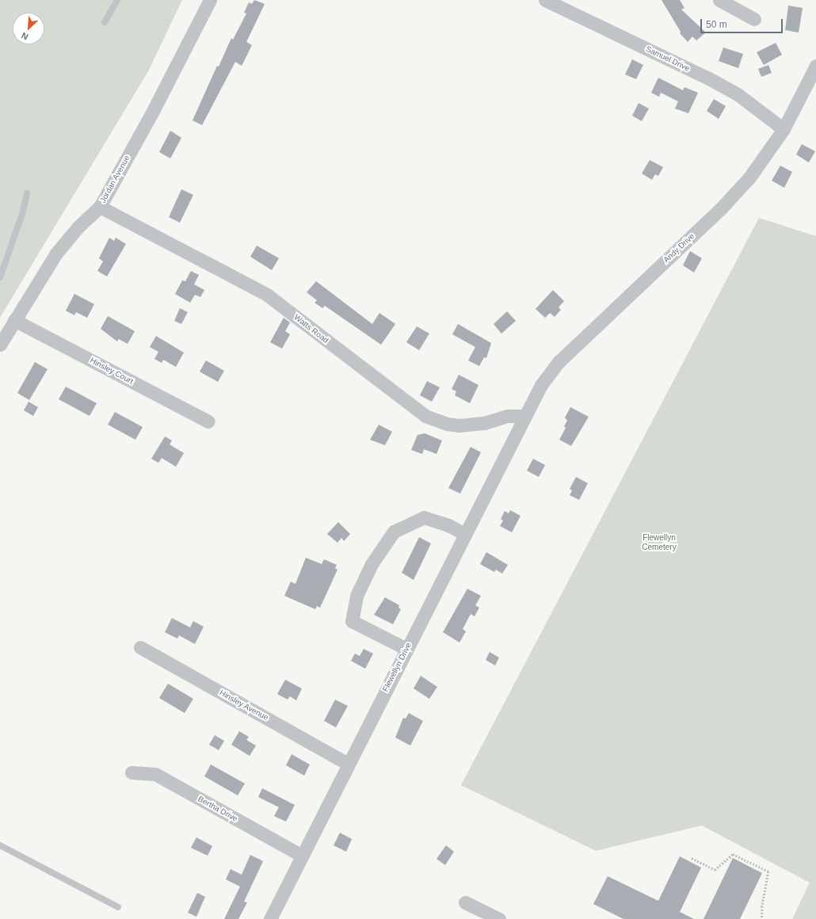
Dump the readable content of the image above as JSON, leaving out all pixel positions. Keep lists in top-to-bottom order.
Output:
{
  "streets": {
    "street": [
      "Samuel Drive",
      "Jordan Avenue",
      "Andy Drive",
      "Watts Road",
      "Hinsley Court",
      "Flewellyn Drive",
      "Hinsley Avenue",
      "Bertha Drive"
    ]
  },
  "crossings": [
    ["Samuel Drive", "Andy Drive"],
    ["Jordan Avenue", "Watts Road"],
    ["Jordan Avenue", "Hinsley Court"],
    ["Andy Drive", "Watts Road"],
    ["Andy Drive", "Flewellyn Drive"],
    ["Watts Road", "Flewellyn Drive"],
    ["Flewellyn Drive", "Hinsley Avenue"],
    ["Flewellyn Drive", "Bertha Drive"]
  ],
  "parks": ["Flewellyn Cemetery"],
  "scale_bar": "50 m",
  "north": "bottom left"
}
